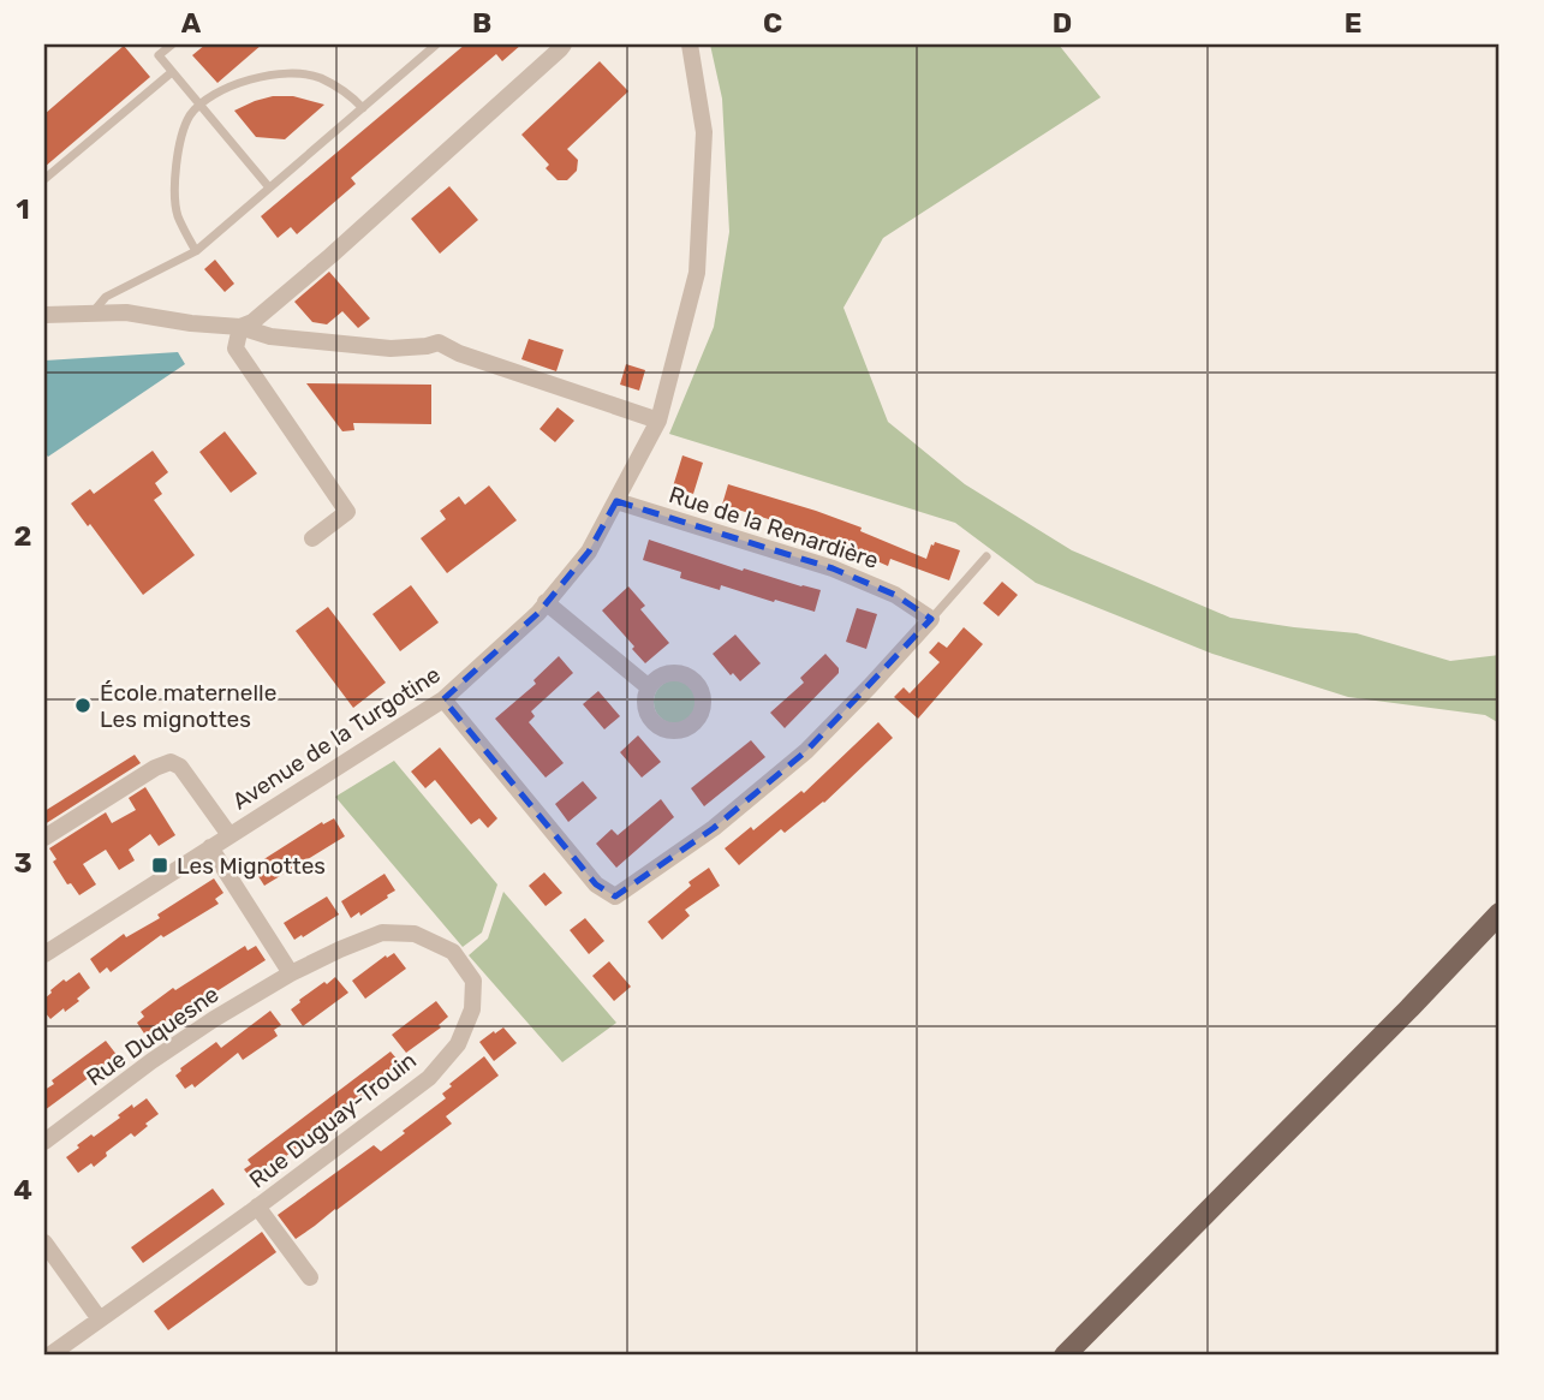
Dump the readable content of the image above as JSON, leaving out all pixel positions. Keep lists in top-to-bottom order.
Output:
{
  "streets": {
    "street": [
      "Rue de la Renardière",
      "Avenue de la Turgotine",
      "Rue Duquesne",
      "Rue Duguay-Trouin"
    ]
  },
  "crossings": [
    ["Rue de la Renardière", "Avenue de la Turgotine"],
    ["Rue Duquesne", "Rue Duguay-Trouin"]
  ],
  "places": {
    "other": ["École maternelle Les mignottes"],
    "transit": ["Les Mignottes"]
  },
  "grid": {
    "columns": [
      "A",
      "B",
      "C",
      "D",
      "E"
    ],
    "rows": [
      "1",
      "2",
      "3",
      "4"
    ]
  }
}
